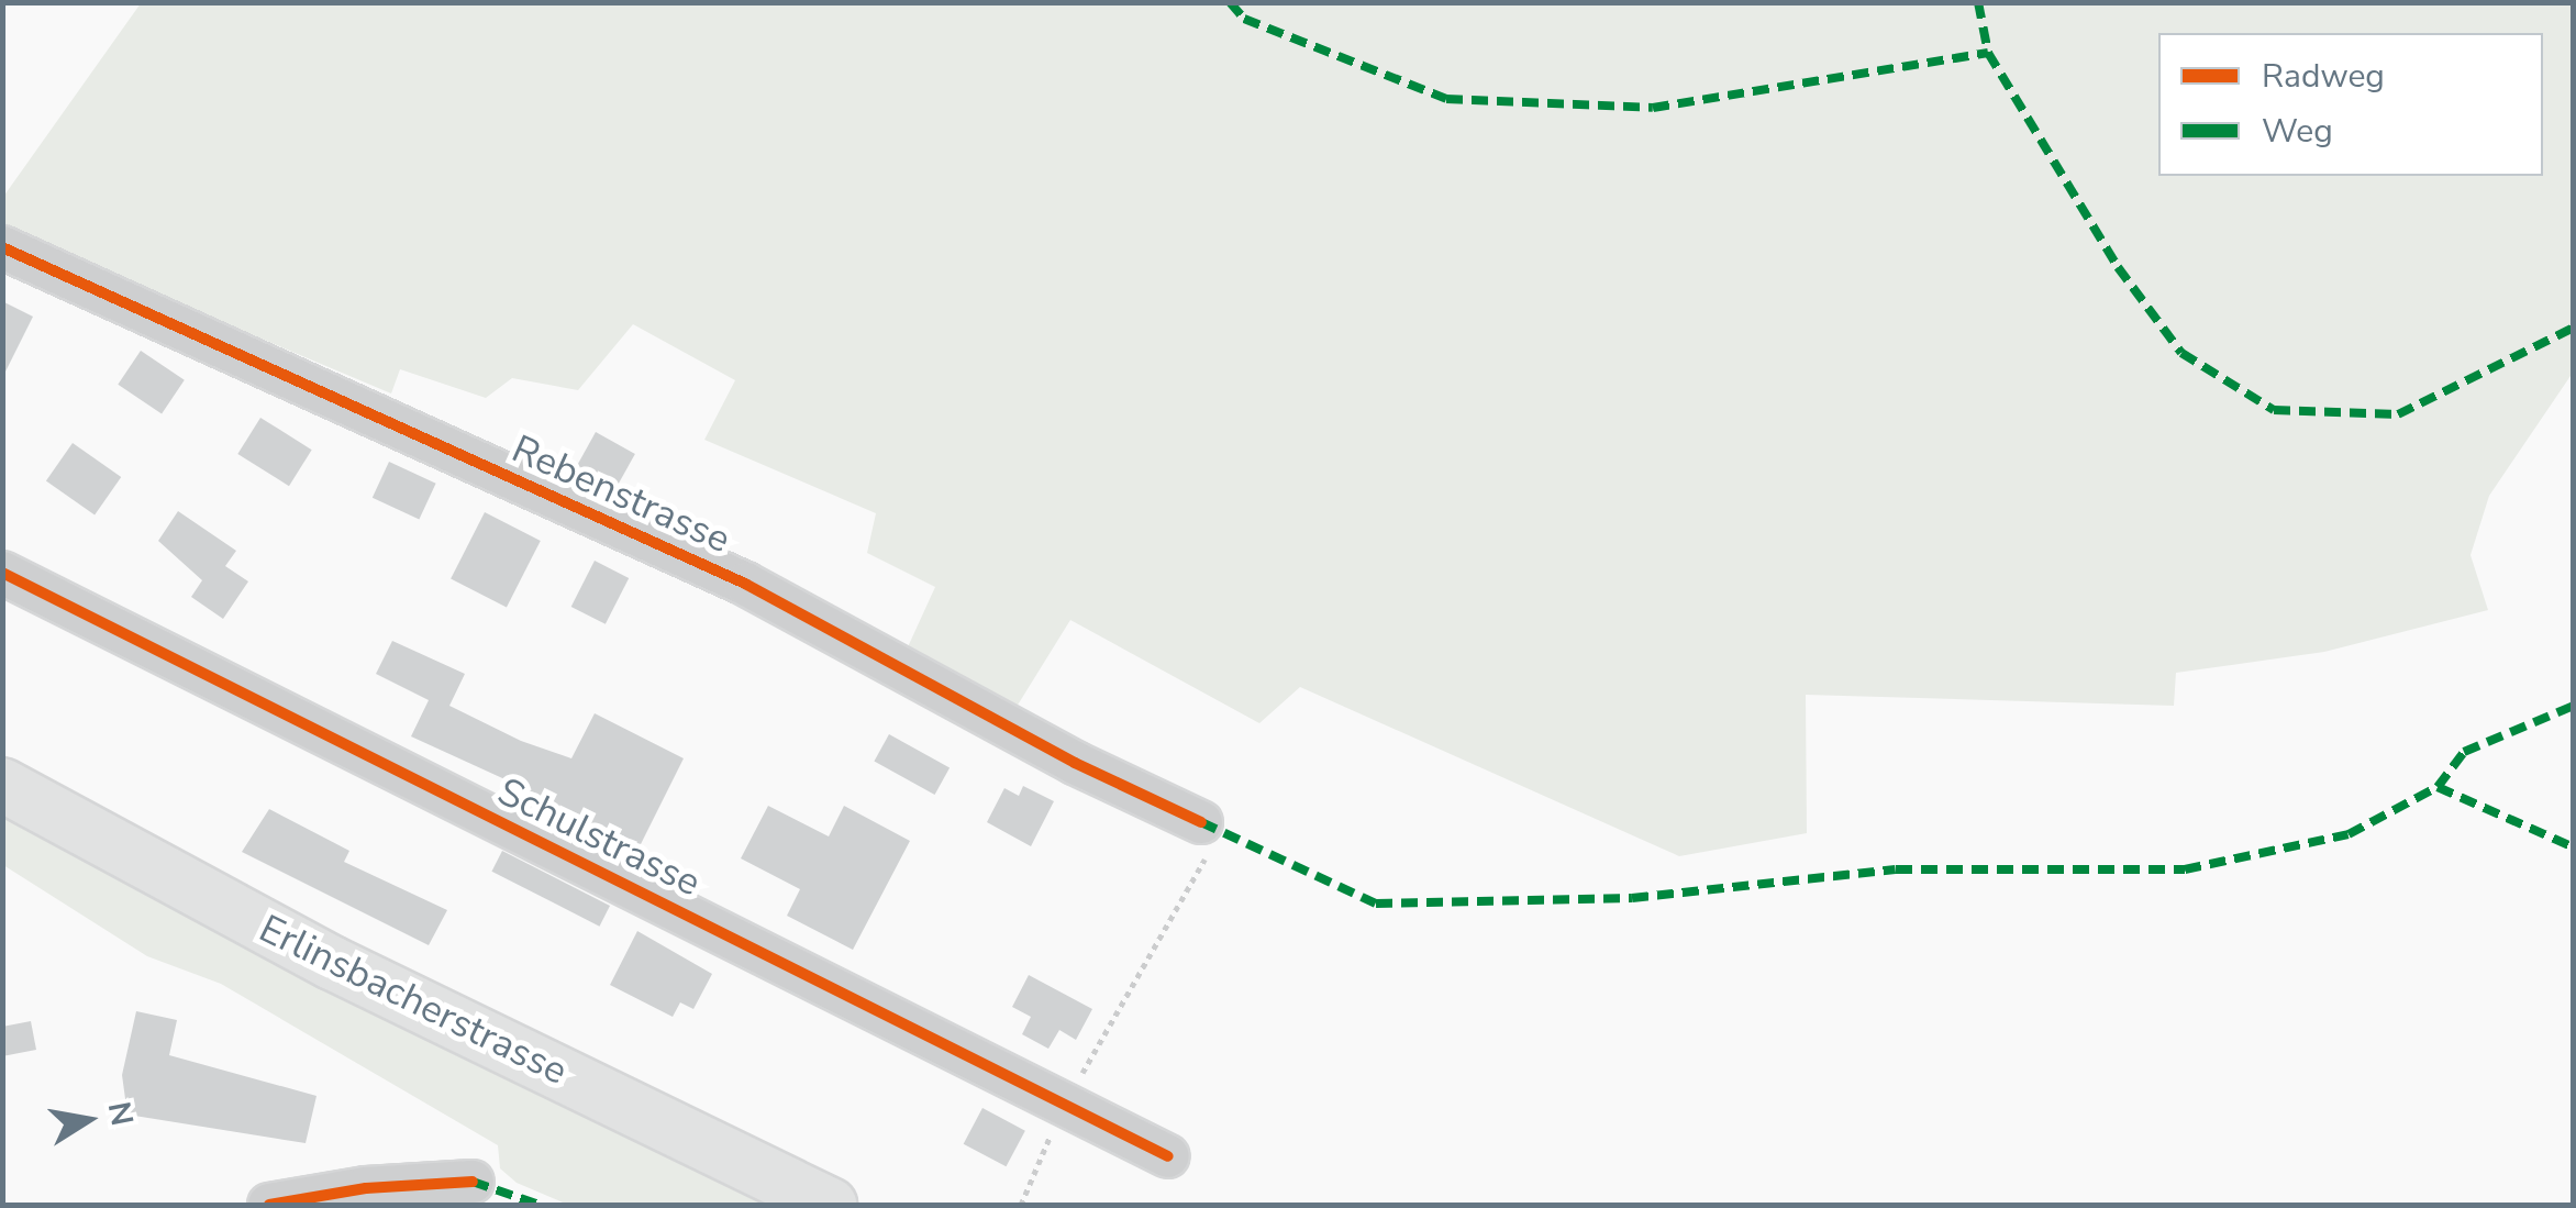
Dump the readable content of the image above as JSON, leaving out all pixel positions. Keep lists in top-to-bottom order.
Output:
{
  "streets": {
    "main road": ["Erlinsbacherstrasse"],
    "street": ["Rebenstrasse", "Schulstrasse"]
  },
  "legend": ["Radweg", "Weg"],
  "north": "right"
}
